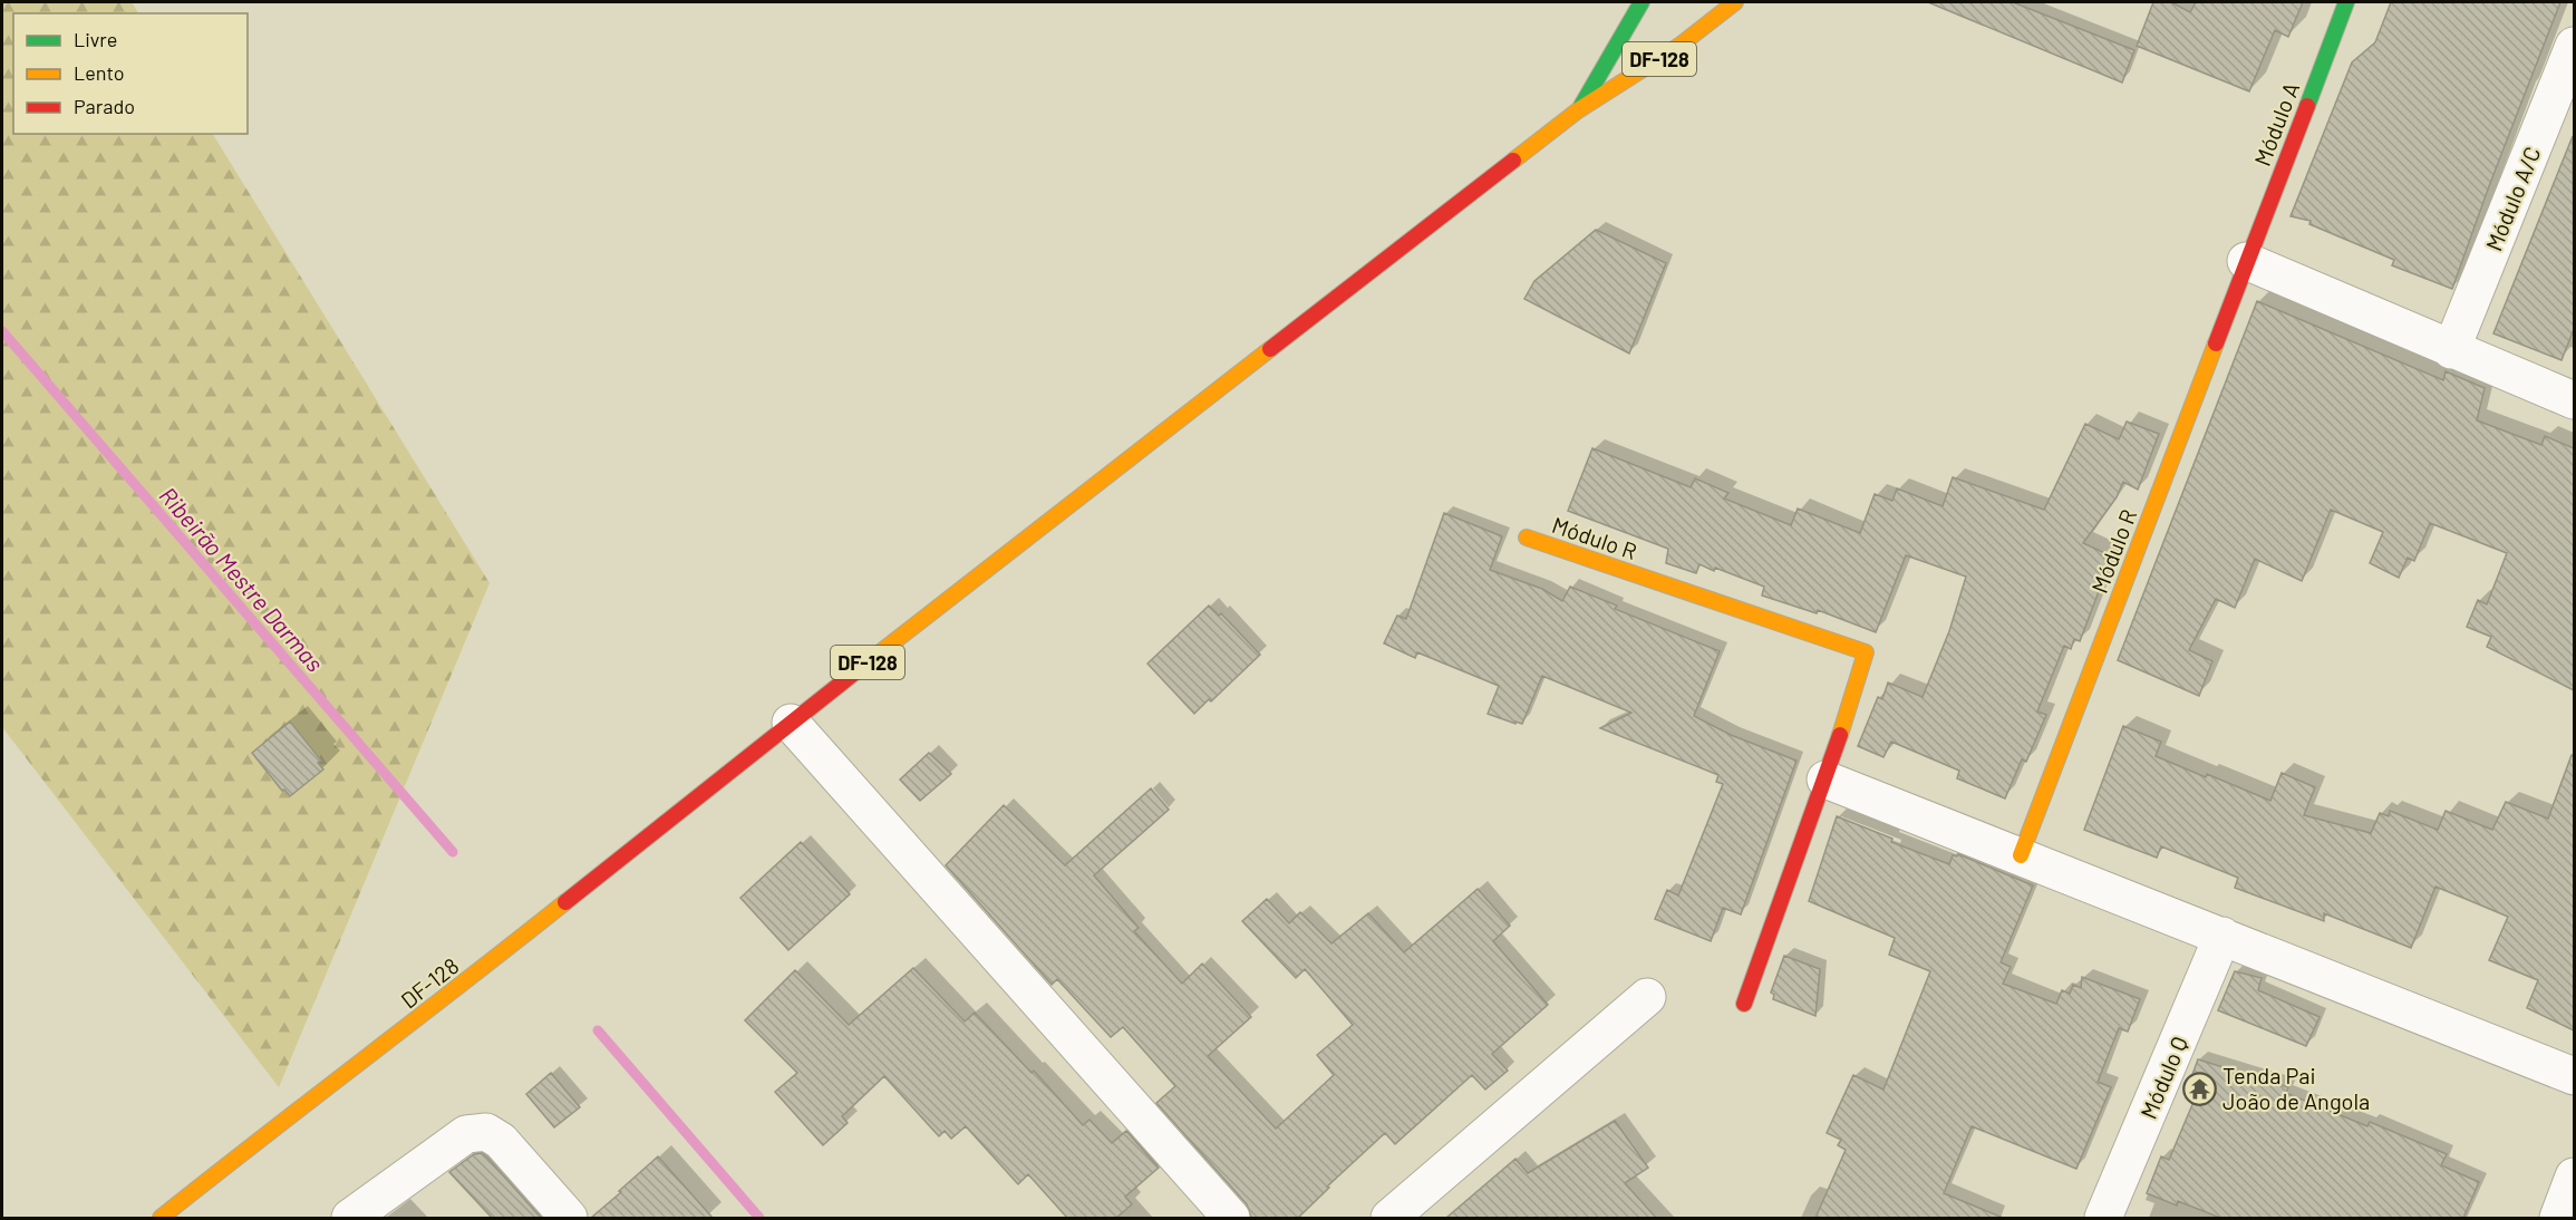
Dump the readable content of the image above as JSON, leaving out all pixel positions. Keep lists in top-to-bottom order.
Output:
{
  "streets": {
    "main road": ["DF-128", "Módulo A", "Módulo R"],
    "street": ["Módulo A/C", "Módulo Q"]
  },
  "crossings": [
    ["Módulo A", "Módulo R"]
  ],
  "water": ["Ribeirão Mestre Darmas"],
  "places": {
    "temple": ["Tenda Pai João de Angola"]
  },
  "legend": ["Livre", "Lento", "Parado"]
}
